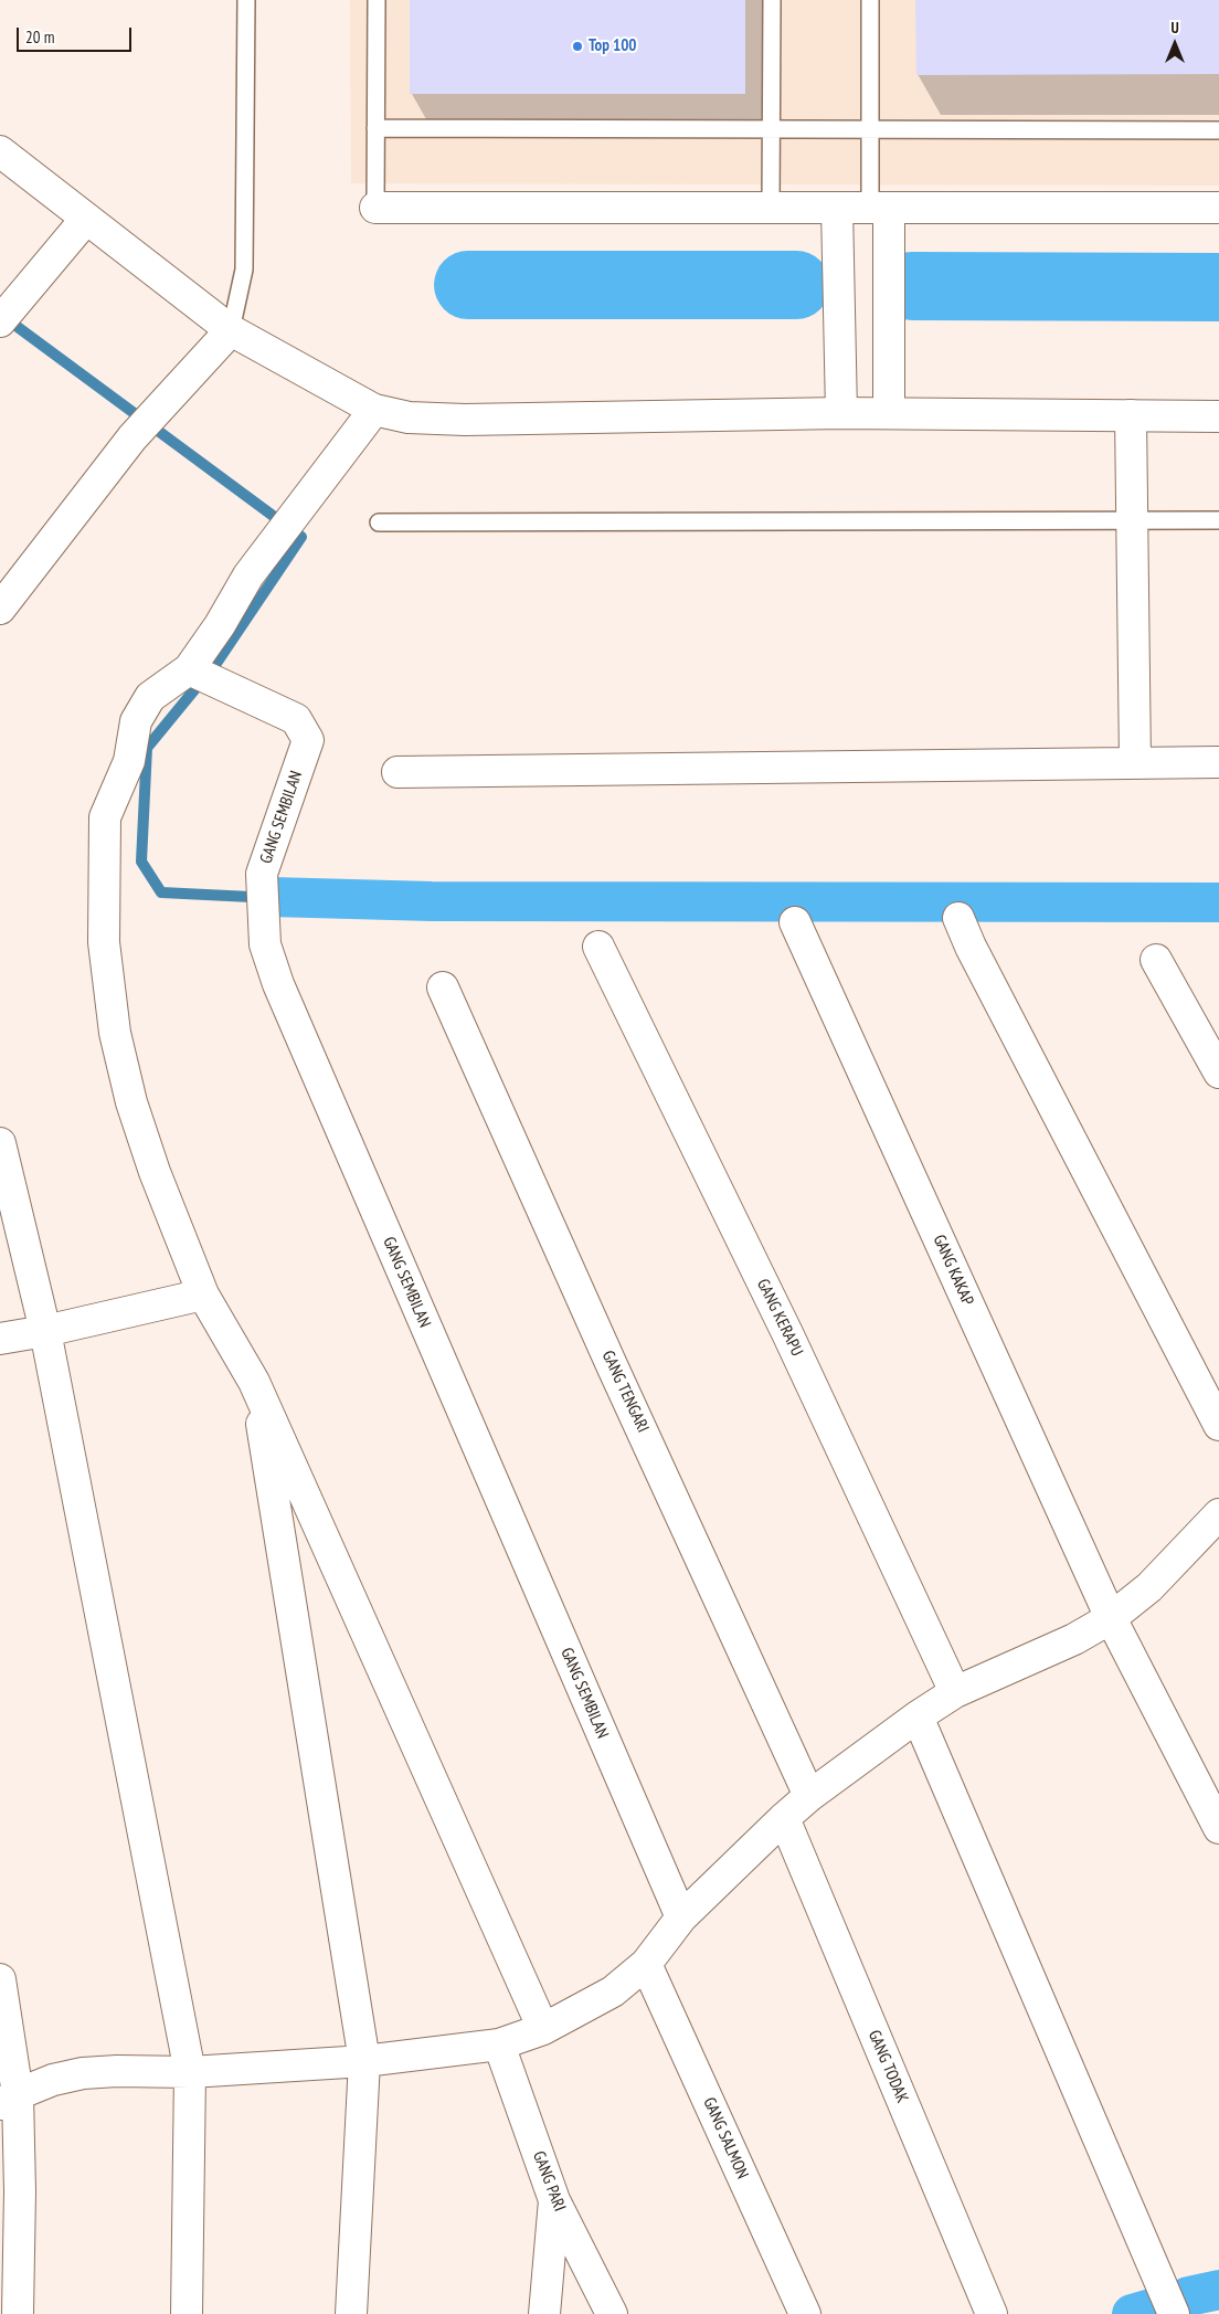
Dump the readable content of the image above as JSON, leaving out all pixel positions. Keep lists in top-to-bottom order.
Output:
{
  "streets": {
    "street": [
      "GANG SEMBILAN",
      "GANG KAKAP",
      "GANG KERAPU",
      "GANG TENGARI",
      "GANG TODAK",
      "GANG SALMON",
      "GANG PARI"
    ]
  },
  "places": ["Top 100"],
  "scale_bar": "20 m",
  "north": "top"
}
